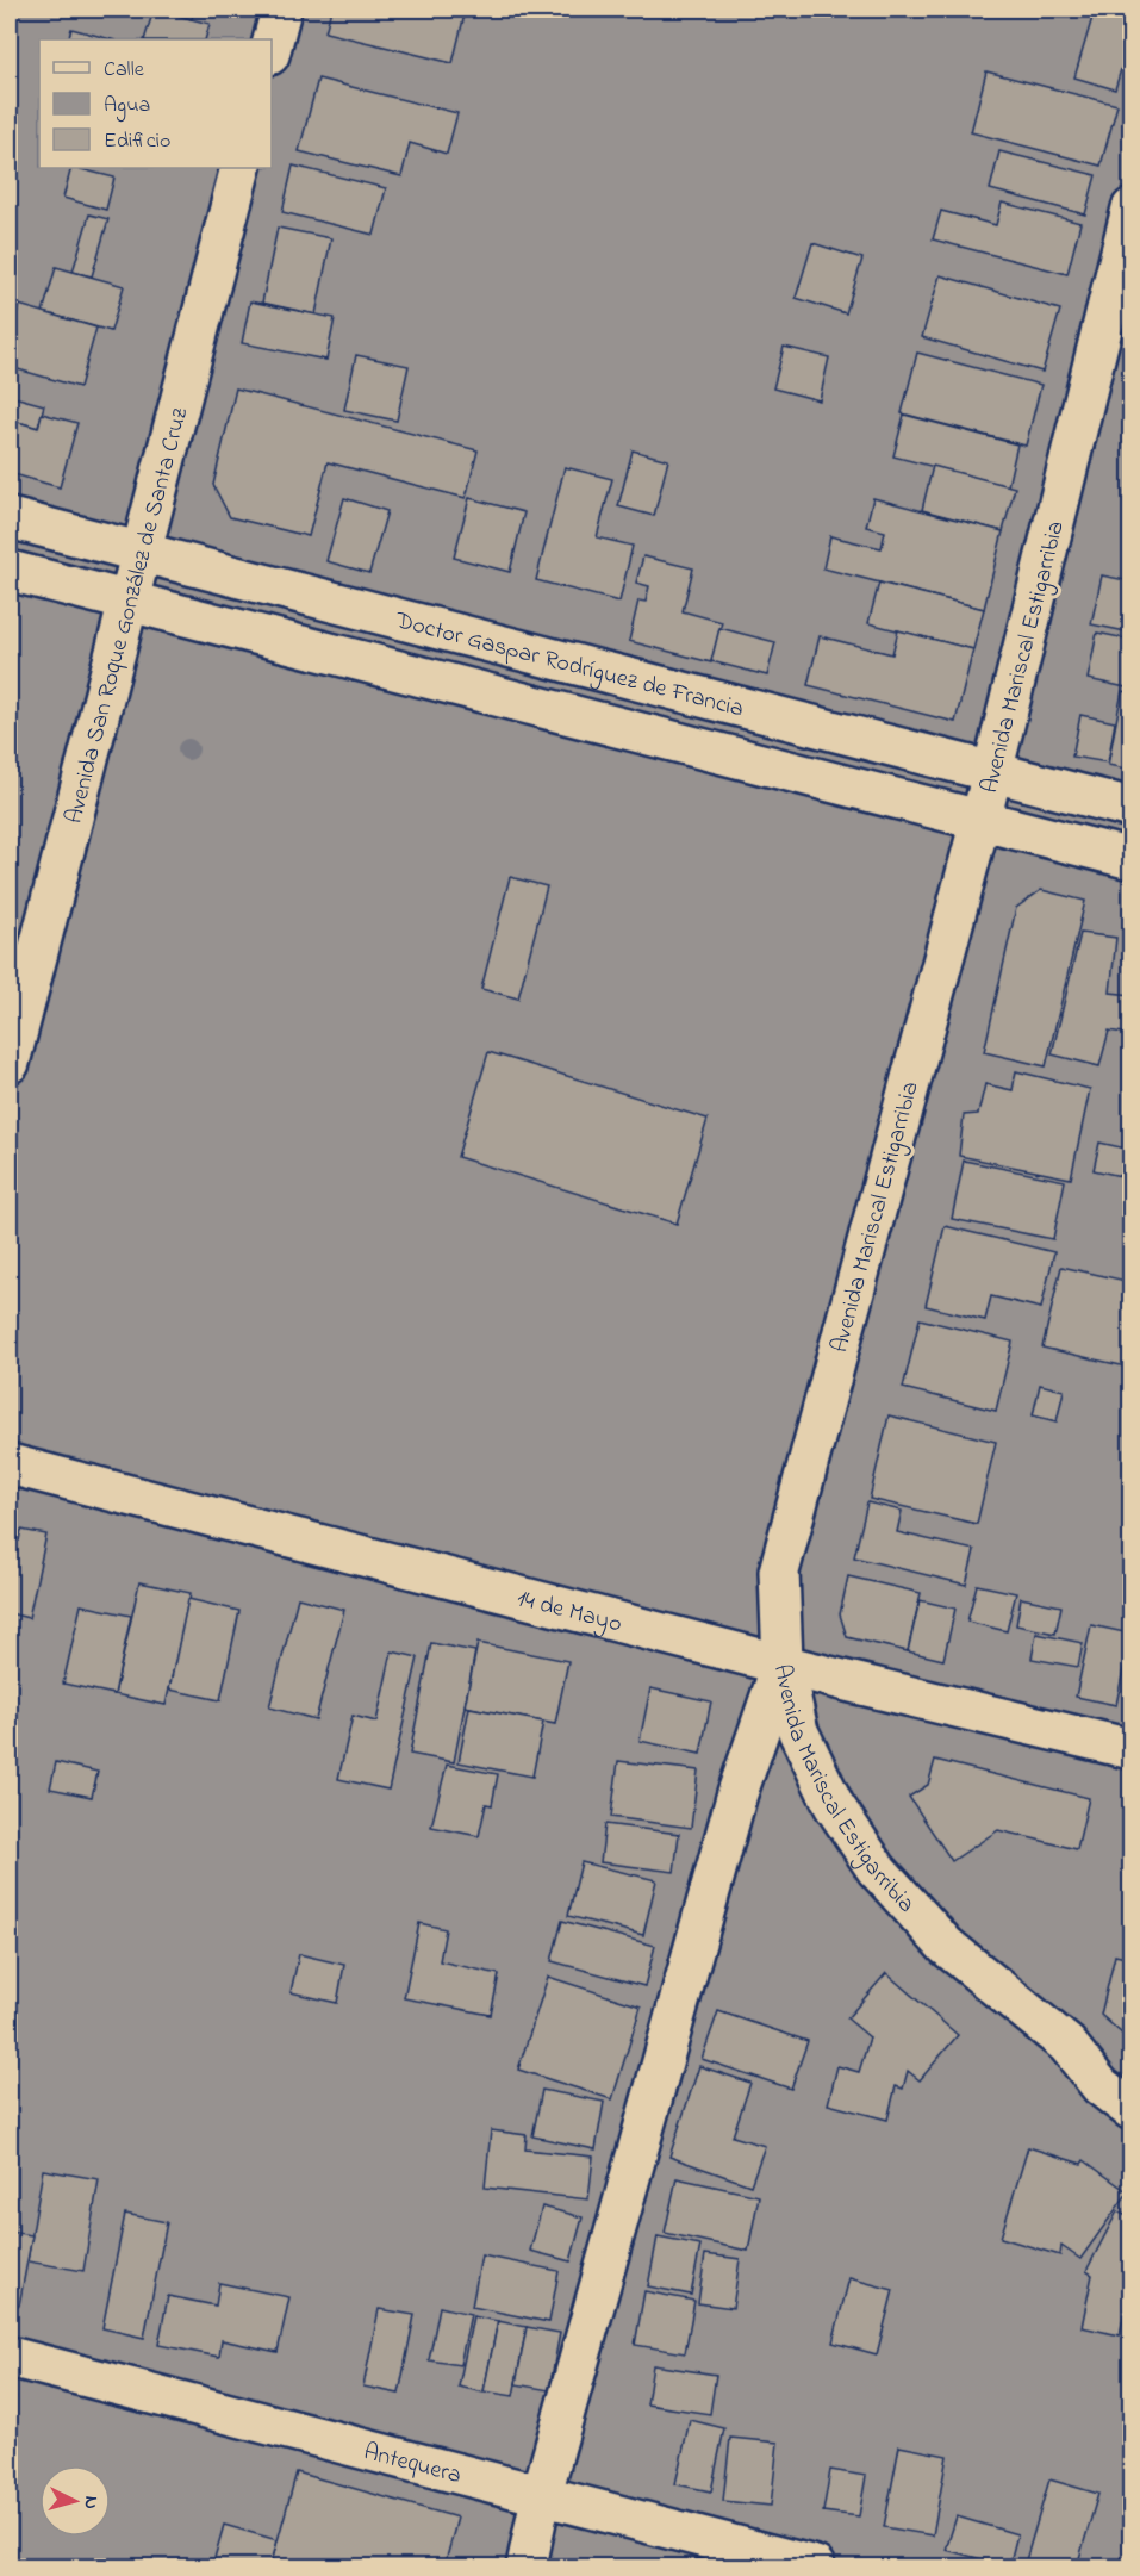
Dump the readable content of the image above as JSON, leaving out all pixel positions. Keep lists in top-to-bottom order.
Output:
{
  "streets": {
    "main road": [
      "Avenida San Roque González de Santa Cruz",
      "Avenida Mariscal Estigarribia",
      "Doctor Gaspar Rodríguez de Francia",
      "14 de Mayo",
      "Antequera"
    ]
  },
  "crossings": [
    ["Avenida San Roque González de Santa Cruz", "Doctor Gaspar Rodríguez de Francia"],
    ["Avenida Mariscal Estigarribia", "Doctor Gaspar Rodríguez de Francia"],
    ["Avenida Mariscal Estigarribia", "14 de Mayo"]
  ],
  "legend": ["Calle", "Agua", "Edificio"],
  "north": "right"
}
